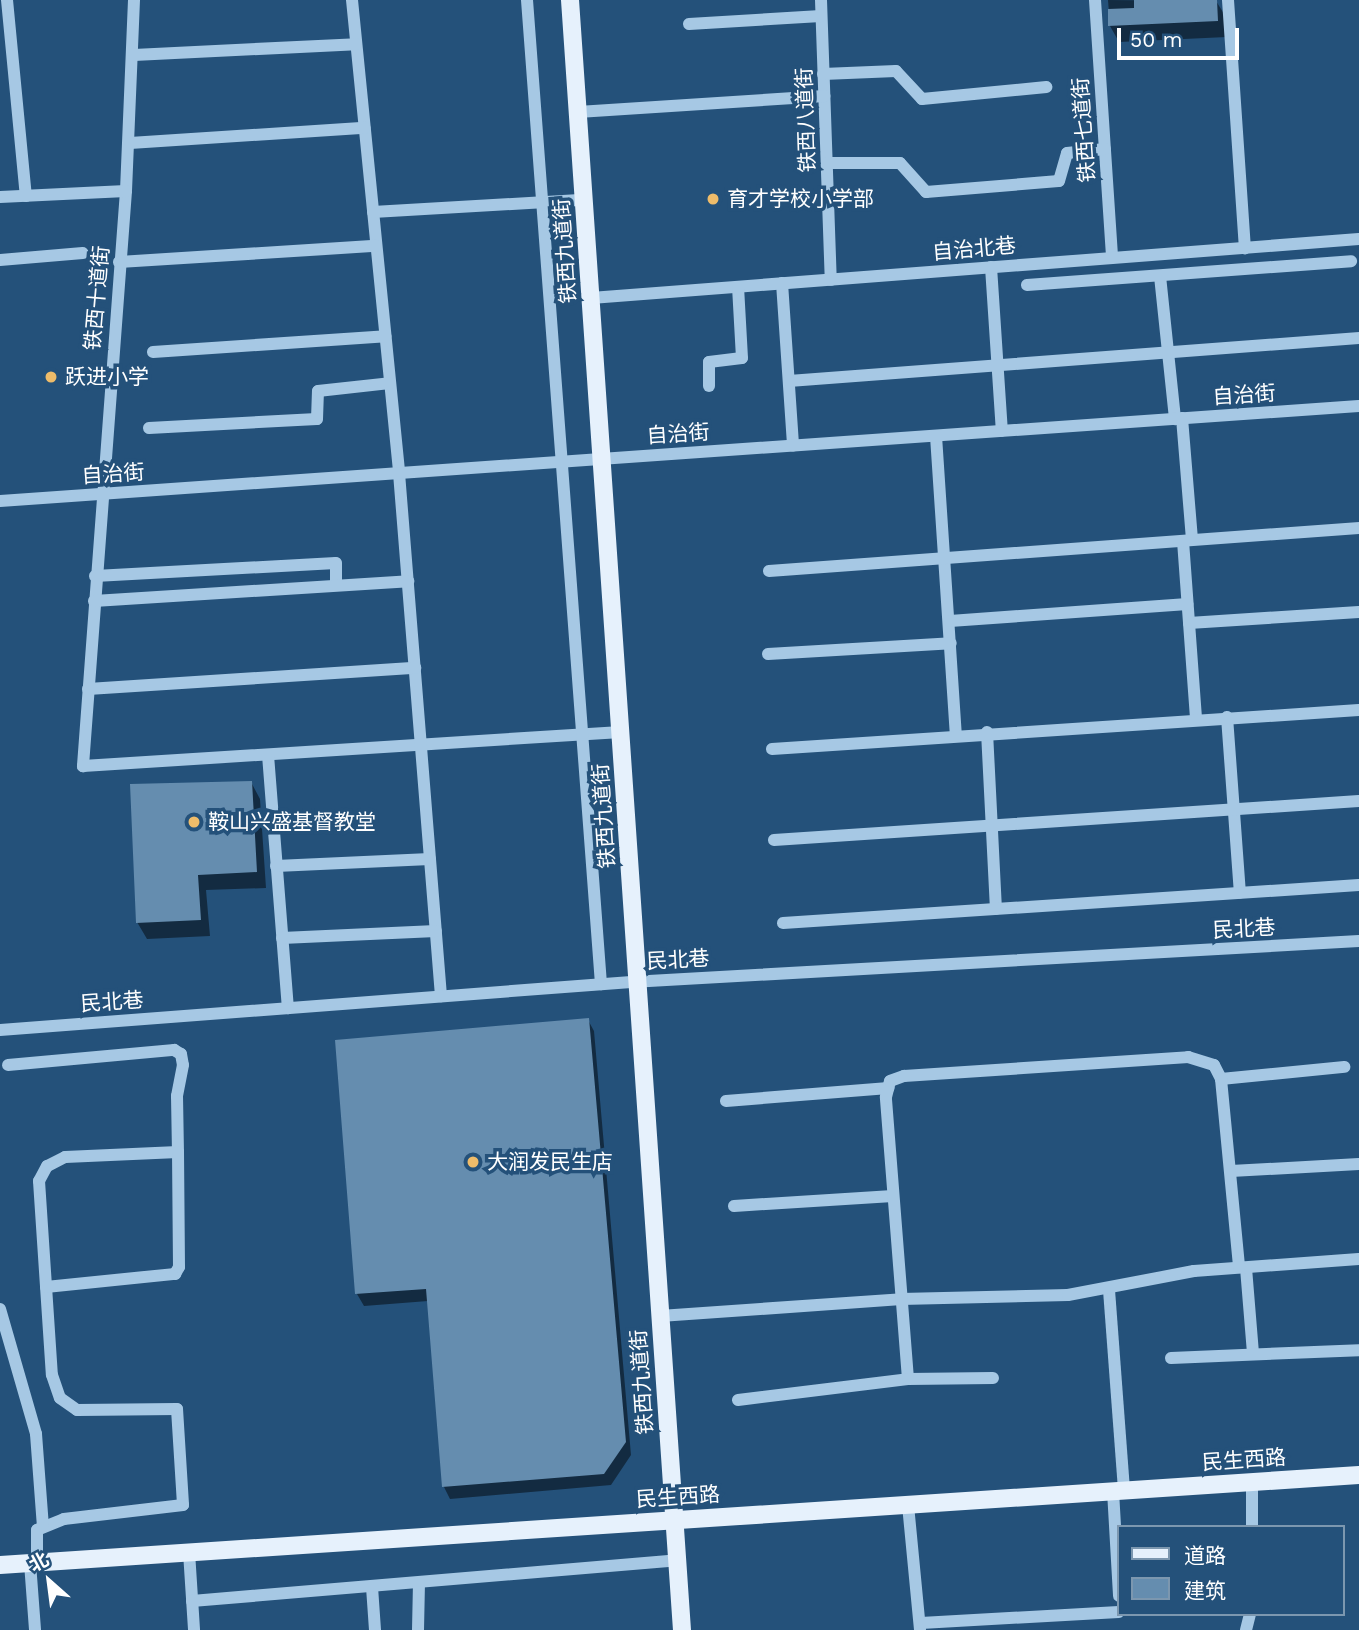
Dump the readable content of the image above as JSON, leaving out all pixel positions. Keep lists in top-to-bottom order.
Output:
{
  "streets": {
    "main road": ["铁西九道街", "民生西路"],
    "street": [
      "铁西八道街",
      "铁西七道街",
      "自治北巷",
      "铁西十道街",
      "自治街",
      "民北巷"
    ]
  },
  "crossings": [
    ["铁西八道街", "自治北巷"],
    ["铁西七道街", "自治北巷"],
    ["自治北巷", "铁西九道街"],
    ["铁西九道街", "自治街"],
    ["铁西九道街", "民北巷"],
    ["铁西九道街", "民生西路"],
    ["铁西十道街", "自治街"]
  ],
  "places": [
    "育才学校小学部",
    "跃进小学",
    "鞍山兴盛基督教堂",
    "大润发民生店"
  ],
  "legend": ["道路", "建筑"],
  "scale_bar": "50 m",
  "north": "top left"
}
